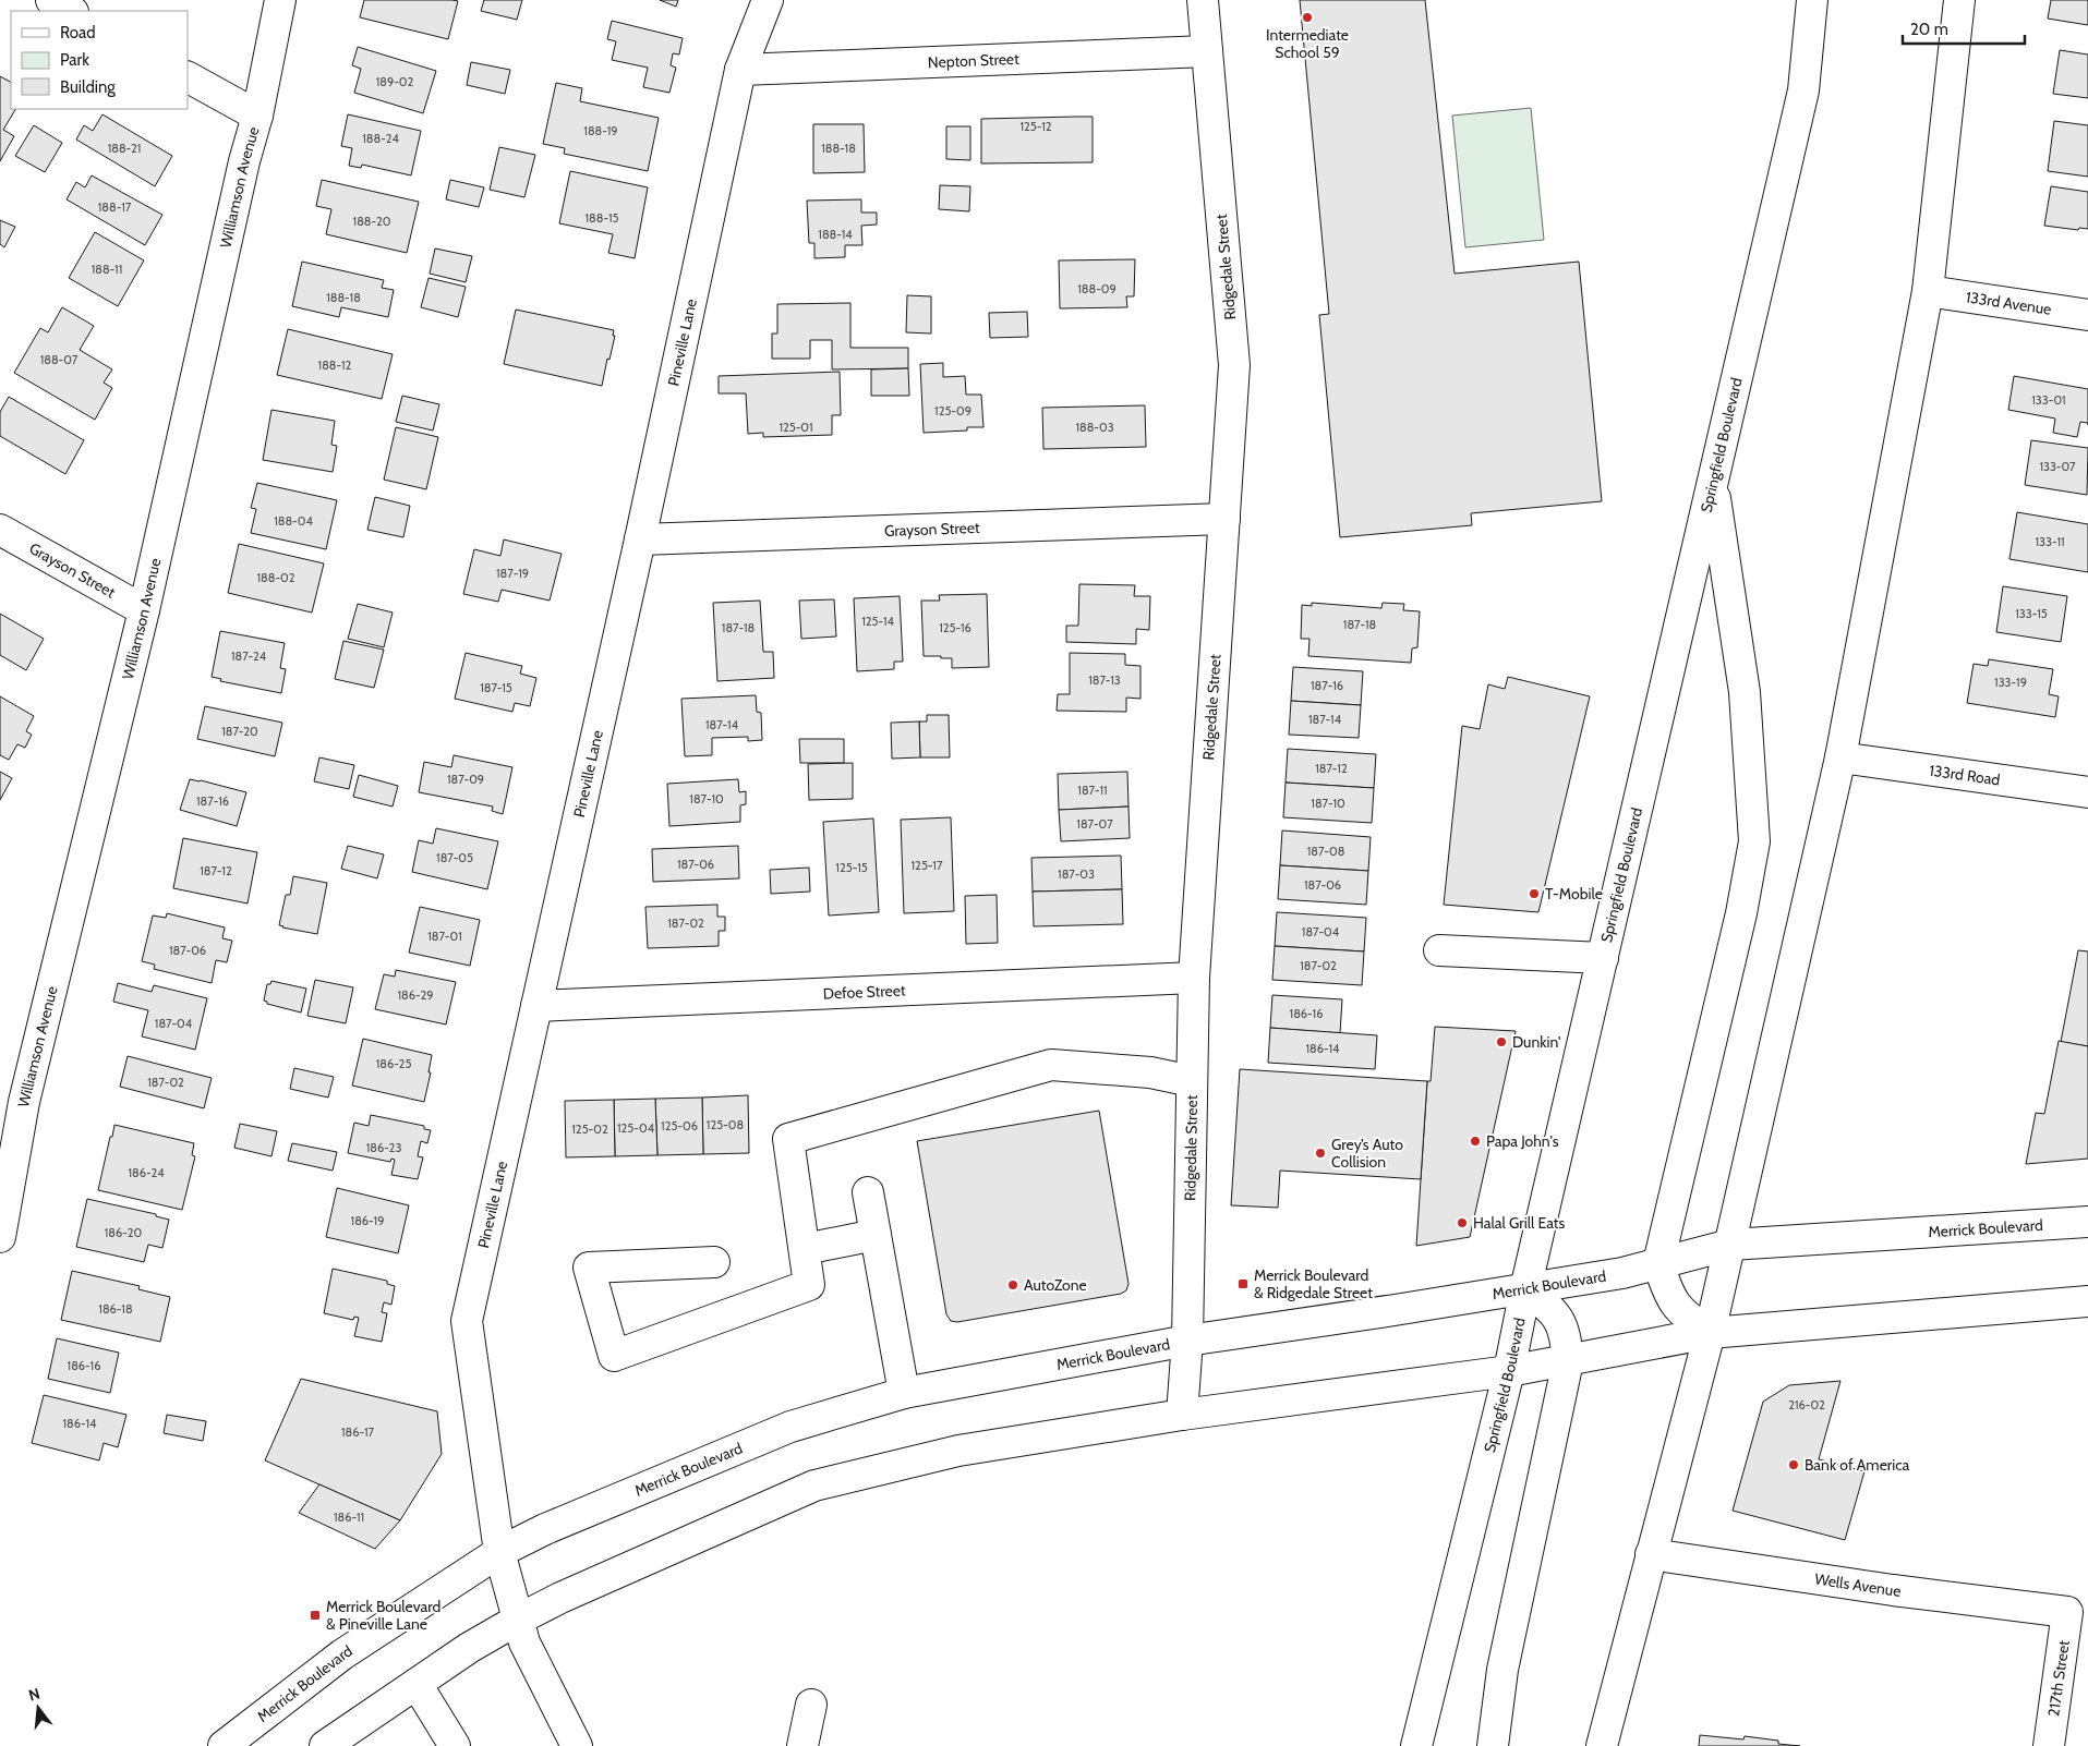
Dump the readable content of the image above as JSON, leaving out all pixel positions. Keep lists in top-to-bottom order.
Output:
{
  "streets": {
    "main road": [
      "Nepton Street",
      "Williamson Avenue",
      "Ridgedale Street",
      "133rd Avenue",
      "Pineville Lane",
      "Springfield Boulevard",
      "Grayson Street",
      "133rd Road",
      "Defoe Street",
      "Merrick Boulevard",
      "Wells Avenue",
      "217th Street"
    ]
  },
  "crossings": [
    ["Nepton Street", "Ridgedale Street"],
    ["Nepton Street", "Pineville Lane"],
    ["Williamson Avenue", "Grayson Street"],
    ["Ridgedale Street", "Grayson Street"],
    ["Ridgedale Street", "Defoe Street"],
    ["Ridgedale Street", "Merrick Boulevard"],
    ["Pineville Lane", "Grayson Street"],
    ["Pineville Lane", "Defoe Street"],
    ["Pineville Lane", "Merrick Boulevard"],
    ["Springfield Boulevard", "Merrick Boulevard"],
    ["Wells Avenue", "217th Street"]
  ],
  "places": {
    "other": [
      "Intermediate School 59",
      "T-Mobile",
      "Dunkin'",
      "Papa John's",
      "Grey’s Auto Collision",
      "Halal Grill Eats",
      "AutoZone",
      "Bank of America"
    ],
    "transit": ["Merrick Boulevard & Ridgedale Street", "Merrick Boulevard & Pineville Lane"]
  },
  "house_numbers": [
    "189-02",
    "125-12",
    "188-19",
    "188-24",
    "188-21",
    "188-18",
    "188-17",
    "188-15",
    "188-20",
    "188-14",
    "188-11",
    "188-09",
    "188-18",
    "188-07",
    "188-12",
    "133-01",
    "125-09",
    "125-01",
    "188-03",
    "133-07",
    "188-04",
    "133-11",
    "187-19",
    "188-02",
    "133-15",
    "125-14",
    "187-18",
    "187-18",
    "125-16",
    "187-24",
    "187-13",
    "133-19",
    "187-16",
    "187-15",
    "187-14",
    "187-14",
    "187-20",
    "187-12",
    "187-09",
    "187-11",
    "187-10",
    "187-16",
    "187-10",
    "187-07",
    "187-08",
    "187-05",
    "187-06",
    "125-17",
    "125-15",
    "187-12",
    "187-03",
    "187-06",
    "187-02",
    "187-04",
    "187-01",
    "187-06",
    "187-02",
    "186-29",
    "186-16",
    "187-04",
    "186-14",
    "186-25",
    "187-02",
    "125-08",
    "125-06",
    "125-04",
    "125-02",
    "186-23",
    "186-24",
    "186-19",
    "186-20",
    "186-18",
    "186-16",
    "216-02",
    "186-14",
    "186-17",
    "186-11"
  ],
  "legend": ["Road", "Park", "Building"],
  "scale_bar": "20 m",
  "north": "top"
}
